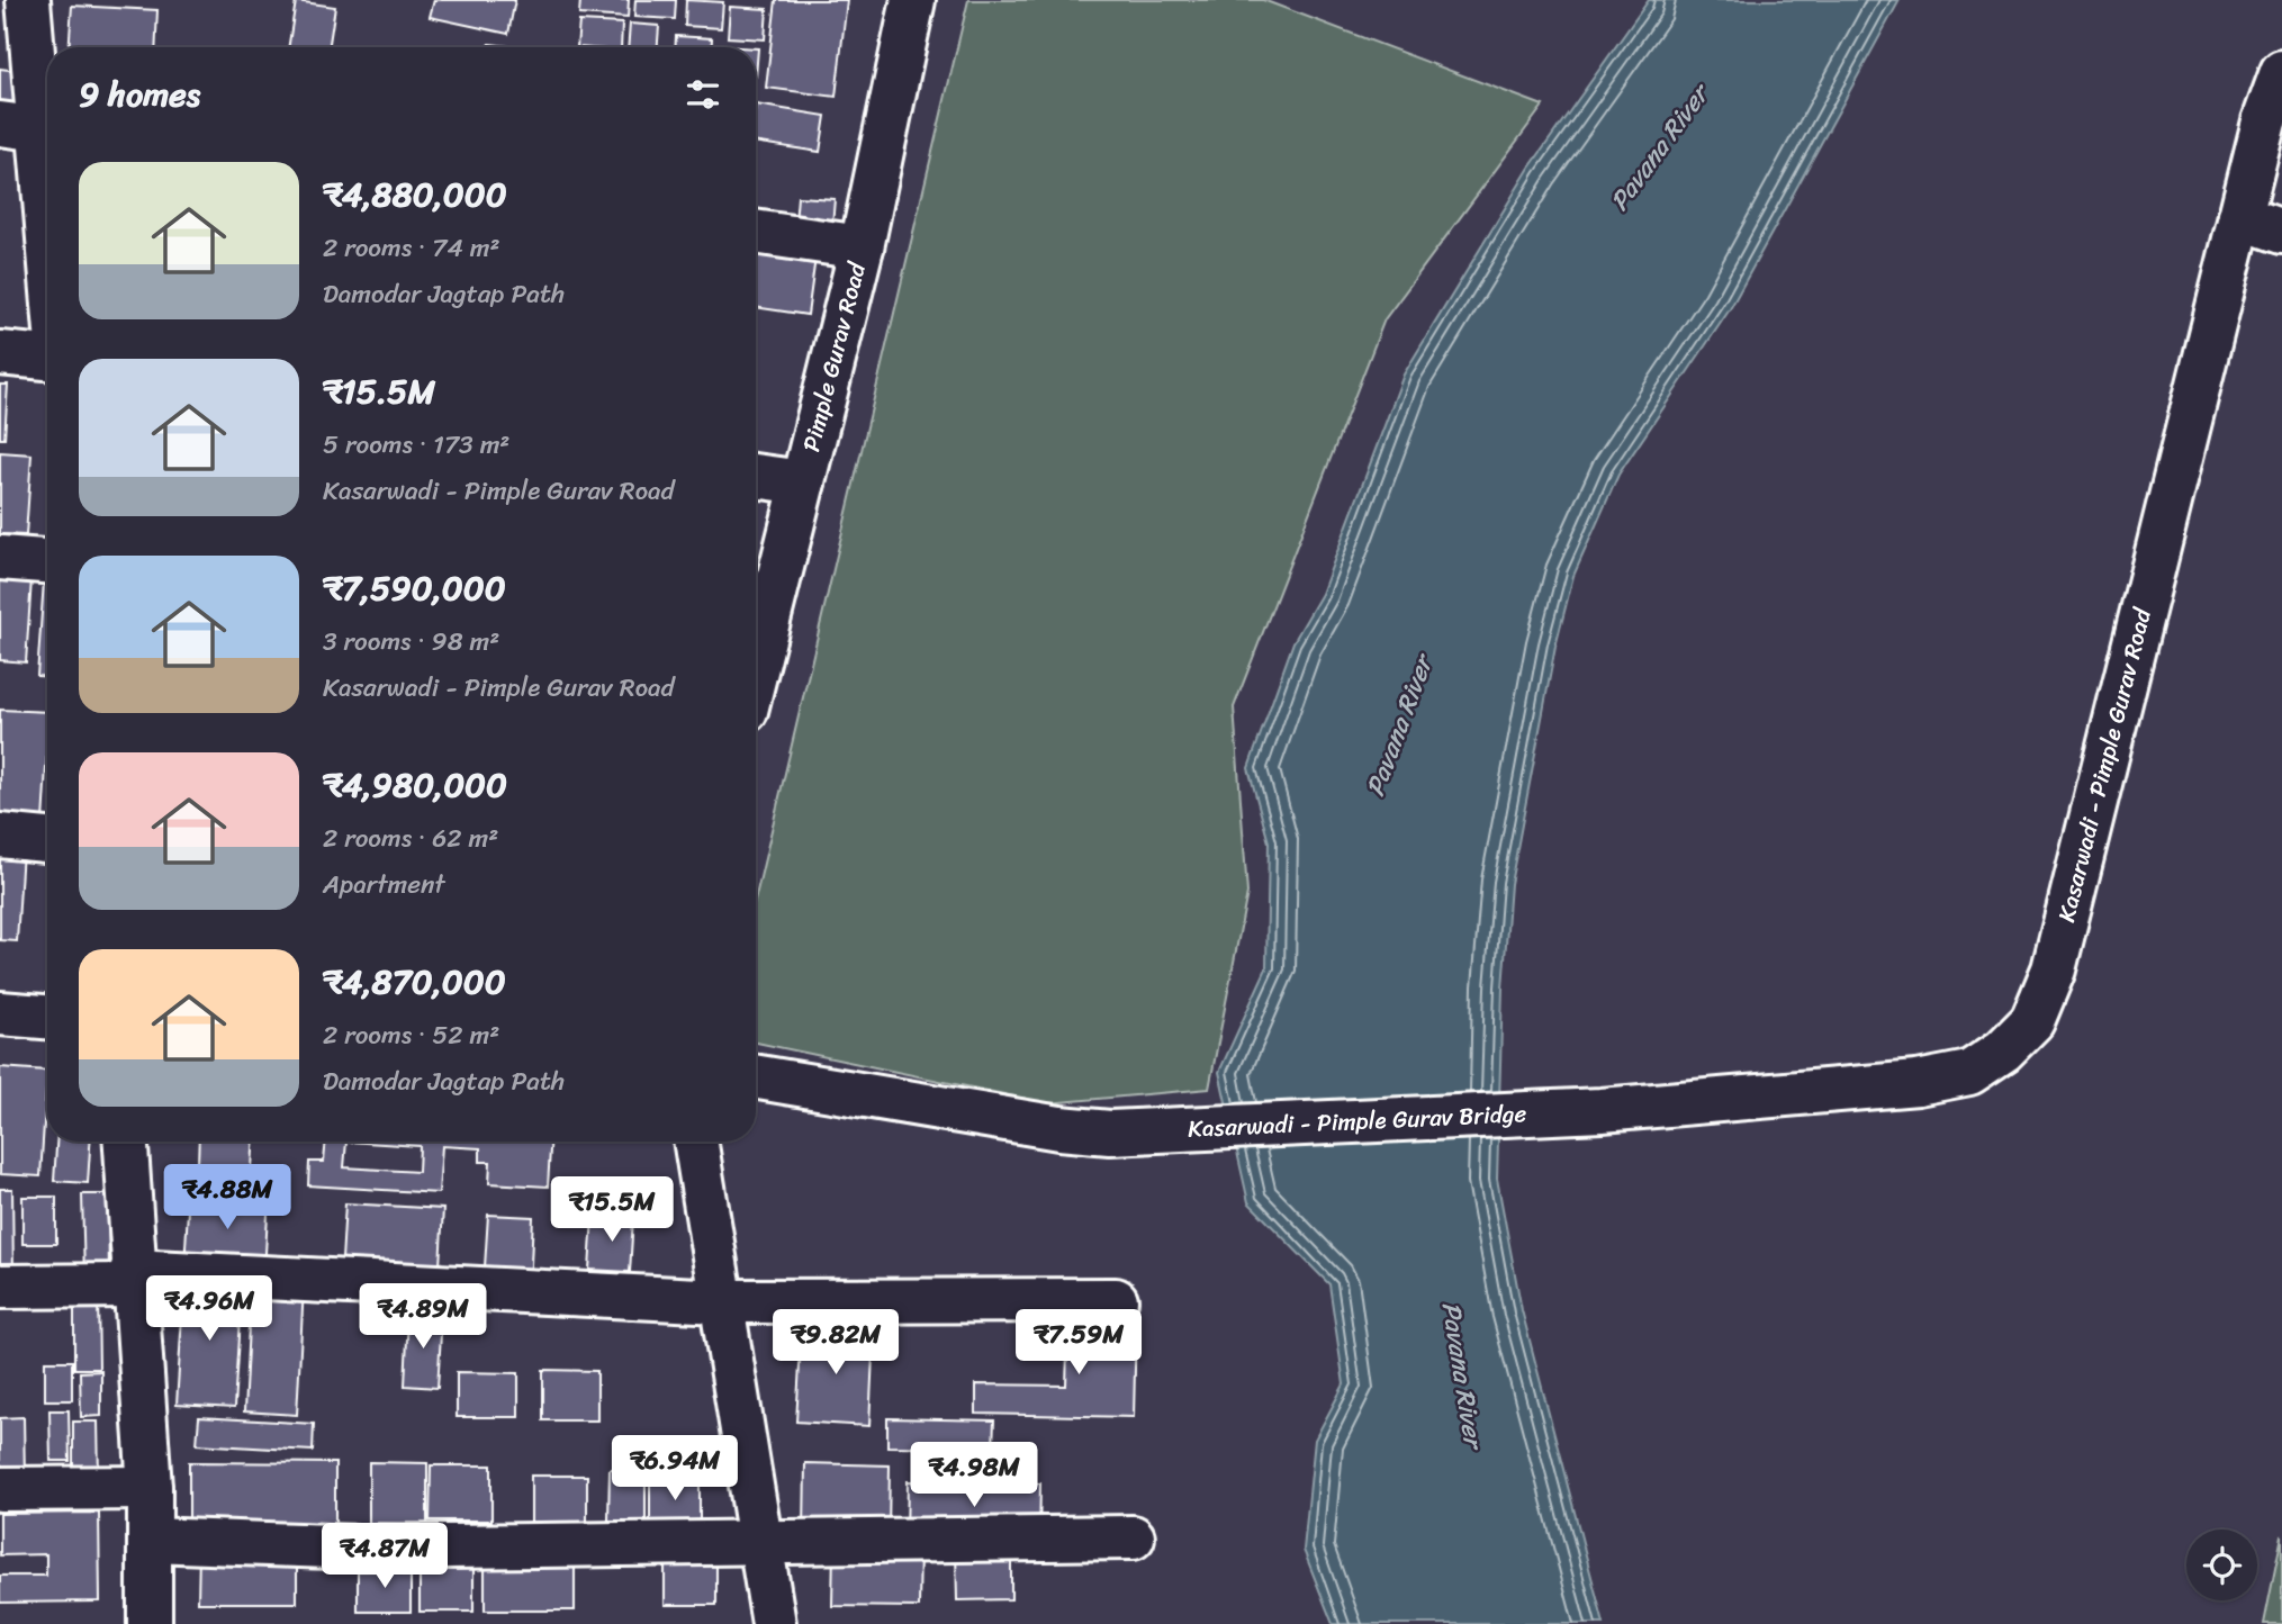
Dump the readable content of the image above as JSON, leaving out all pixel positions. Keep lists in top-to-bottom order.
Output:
{
  "streets": {
    "street": ["Pimple Gurav Road", "Kasarwadi - Pimple Gurav Road", "Kasarwadi - Pimple Gurav Bridge"]
  },
  "crossings": [
    ["Kasarwadi - Pimple Gurav Road", "Kasarwadi - Pimple Gurav Bridge"]
  ],
  "water": ["Pavana River"],
  "page": {
    "heading": "9 homes",
    "list": [
      {
        "name": "₹4,880,000",
        "note": "2 rooms · 74 m² · Damodar Jagtap Path"
      },
      {
        "name": "₹15.5M",
        "note": "5 rooms · 173 m² · Kasarwadi - Pimple Gurav Road"
      },
      {
        "name": "₹7,590,000",
        "note": "3 rooms · 98 m² · Kasarwadi - Pimple Gurav Road"
      },
      {
        "name": "₹4,980,000",
        "note": "2 rooms · 62 m² · Apartment"
      },
      {
        "name": "₹4,870,000",
        "note": "2 rooms · 52 m² · Damodar Jagtap Path"
      }
    ],
    "price": [
      "₹4.88M",
      "₹15.5M",
      "₹4.96M",
      "₹4.89M",
      "₹9.82M",
      "₹7.59M",
      "₹6.94M",
      "₹4.98M",
      "₹4.87M"
    ]
  }
}
